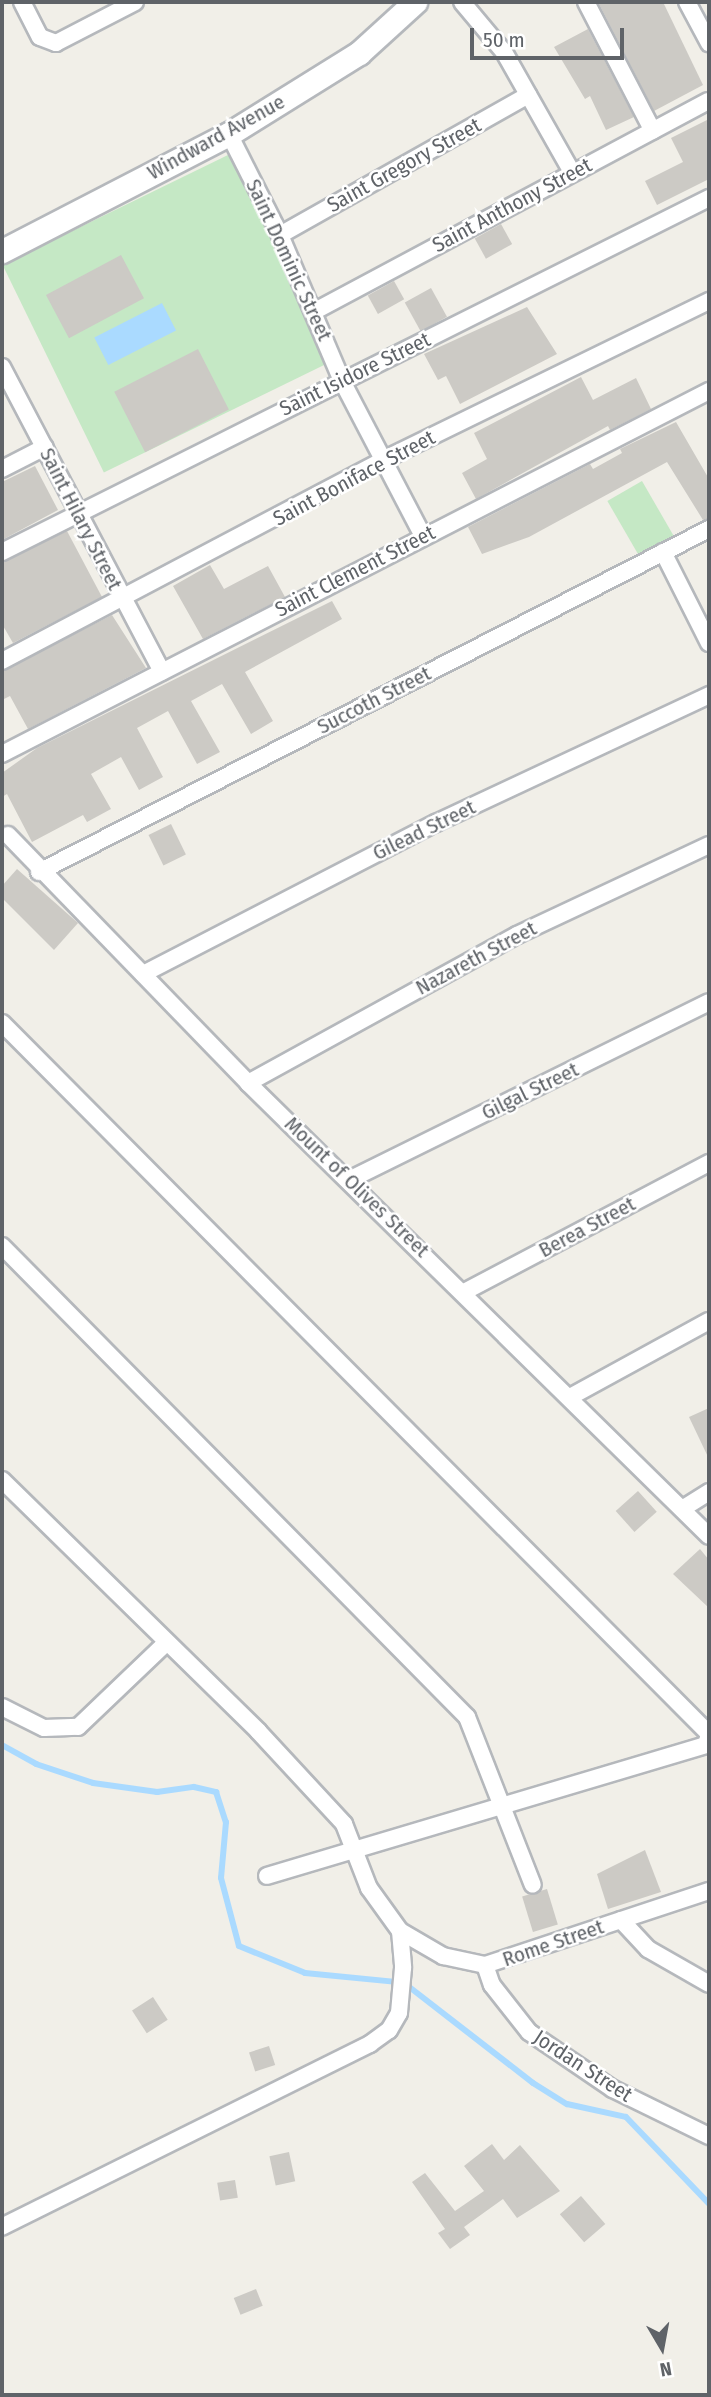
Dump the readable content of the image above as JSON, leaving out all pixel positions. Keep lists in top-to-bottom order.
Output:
{
  "streets": {
    "main road": ["Windward Avenue"],
    "street": [
      "Saint Gregory Street",
      "Saint Anthony Street",
      "Saint Dominic Street",
      "Saint Isidore Street",
      "Saint Boniface Street",
      "Saint Hilary Street",
      "Saint Clement Street",
      "Succoth Street",
      "Gilead Street",
      "Nazareth Street",
      "Gilgal Street",
      "Mount of Olives Street",
      "Berea Street",
      "Rome Street",
      "Jordan Street"
    ]
  },
  "crossings": [
    ["Windward Avenue", "Saint Dominic Street"],
    ["Saint Gregory Street", "Saint Dominic Street"],
    ["Saint Anthony Street", "Saint Dominic Street"],
    ["Saint Dominic Street", "Saint Isidore Street"],
    ["Saint Dominic Street", "Saint Boniface Street"],
    ["Saint Dominic Street", "Saint Clement Street"],
    ["Saint Isidore Street", "Saint Hilary Street"],
    ["Saint Boniface Street", "Saint Hilary Street"],
    ["Saint Hilary Street", "Saint Clement Street"],
    ["Succoth Street", "Mount of Olives Street"],
    ["Gilead Street", "Mount of Olives Street"],
    ["Nazareth Street", "Mount of Olives Street"],
    ["Gilgal Street", "Mount of Olives Street"],
    ["Mount of Olives Street", "Berea Street"],
    ["Rome Street", "Jordan Street"]
  ],
  "scale_bar": "50 m",
  "north": "bottom"
}
